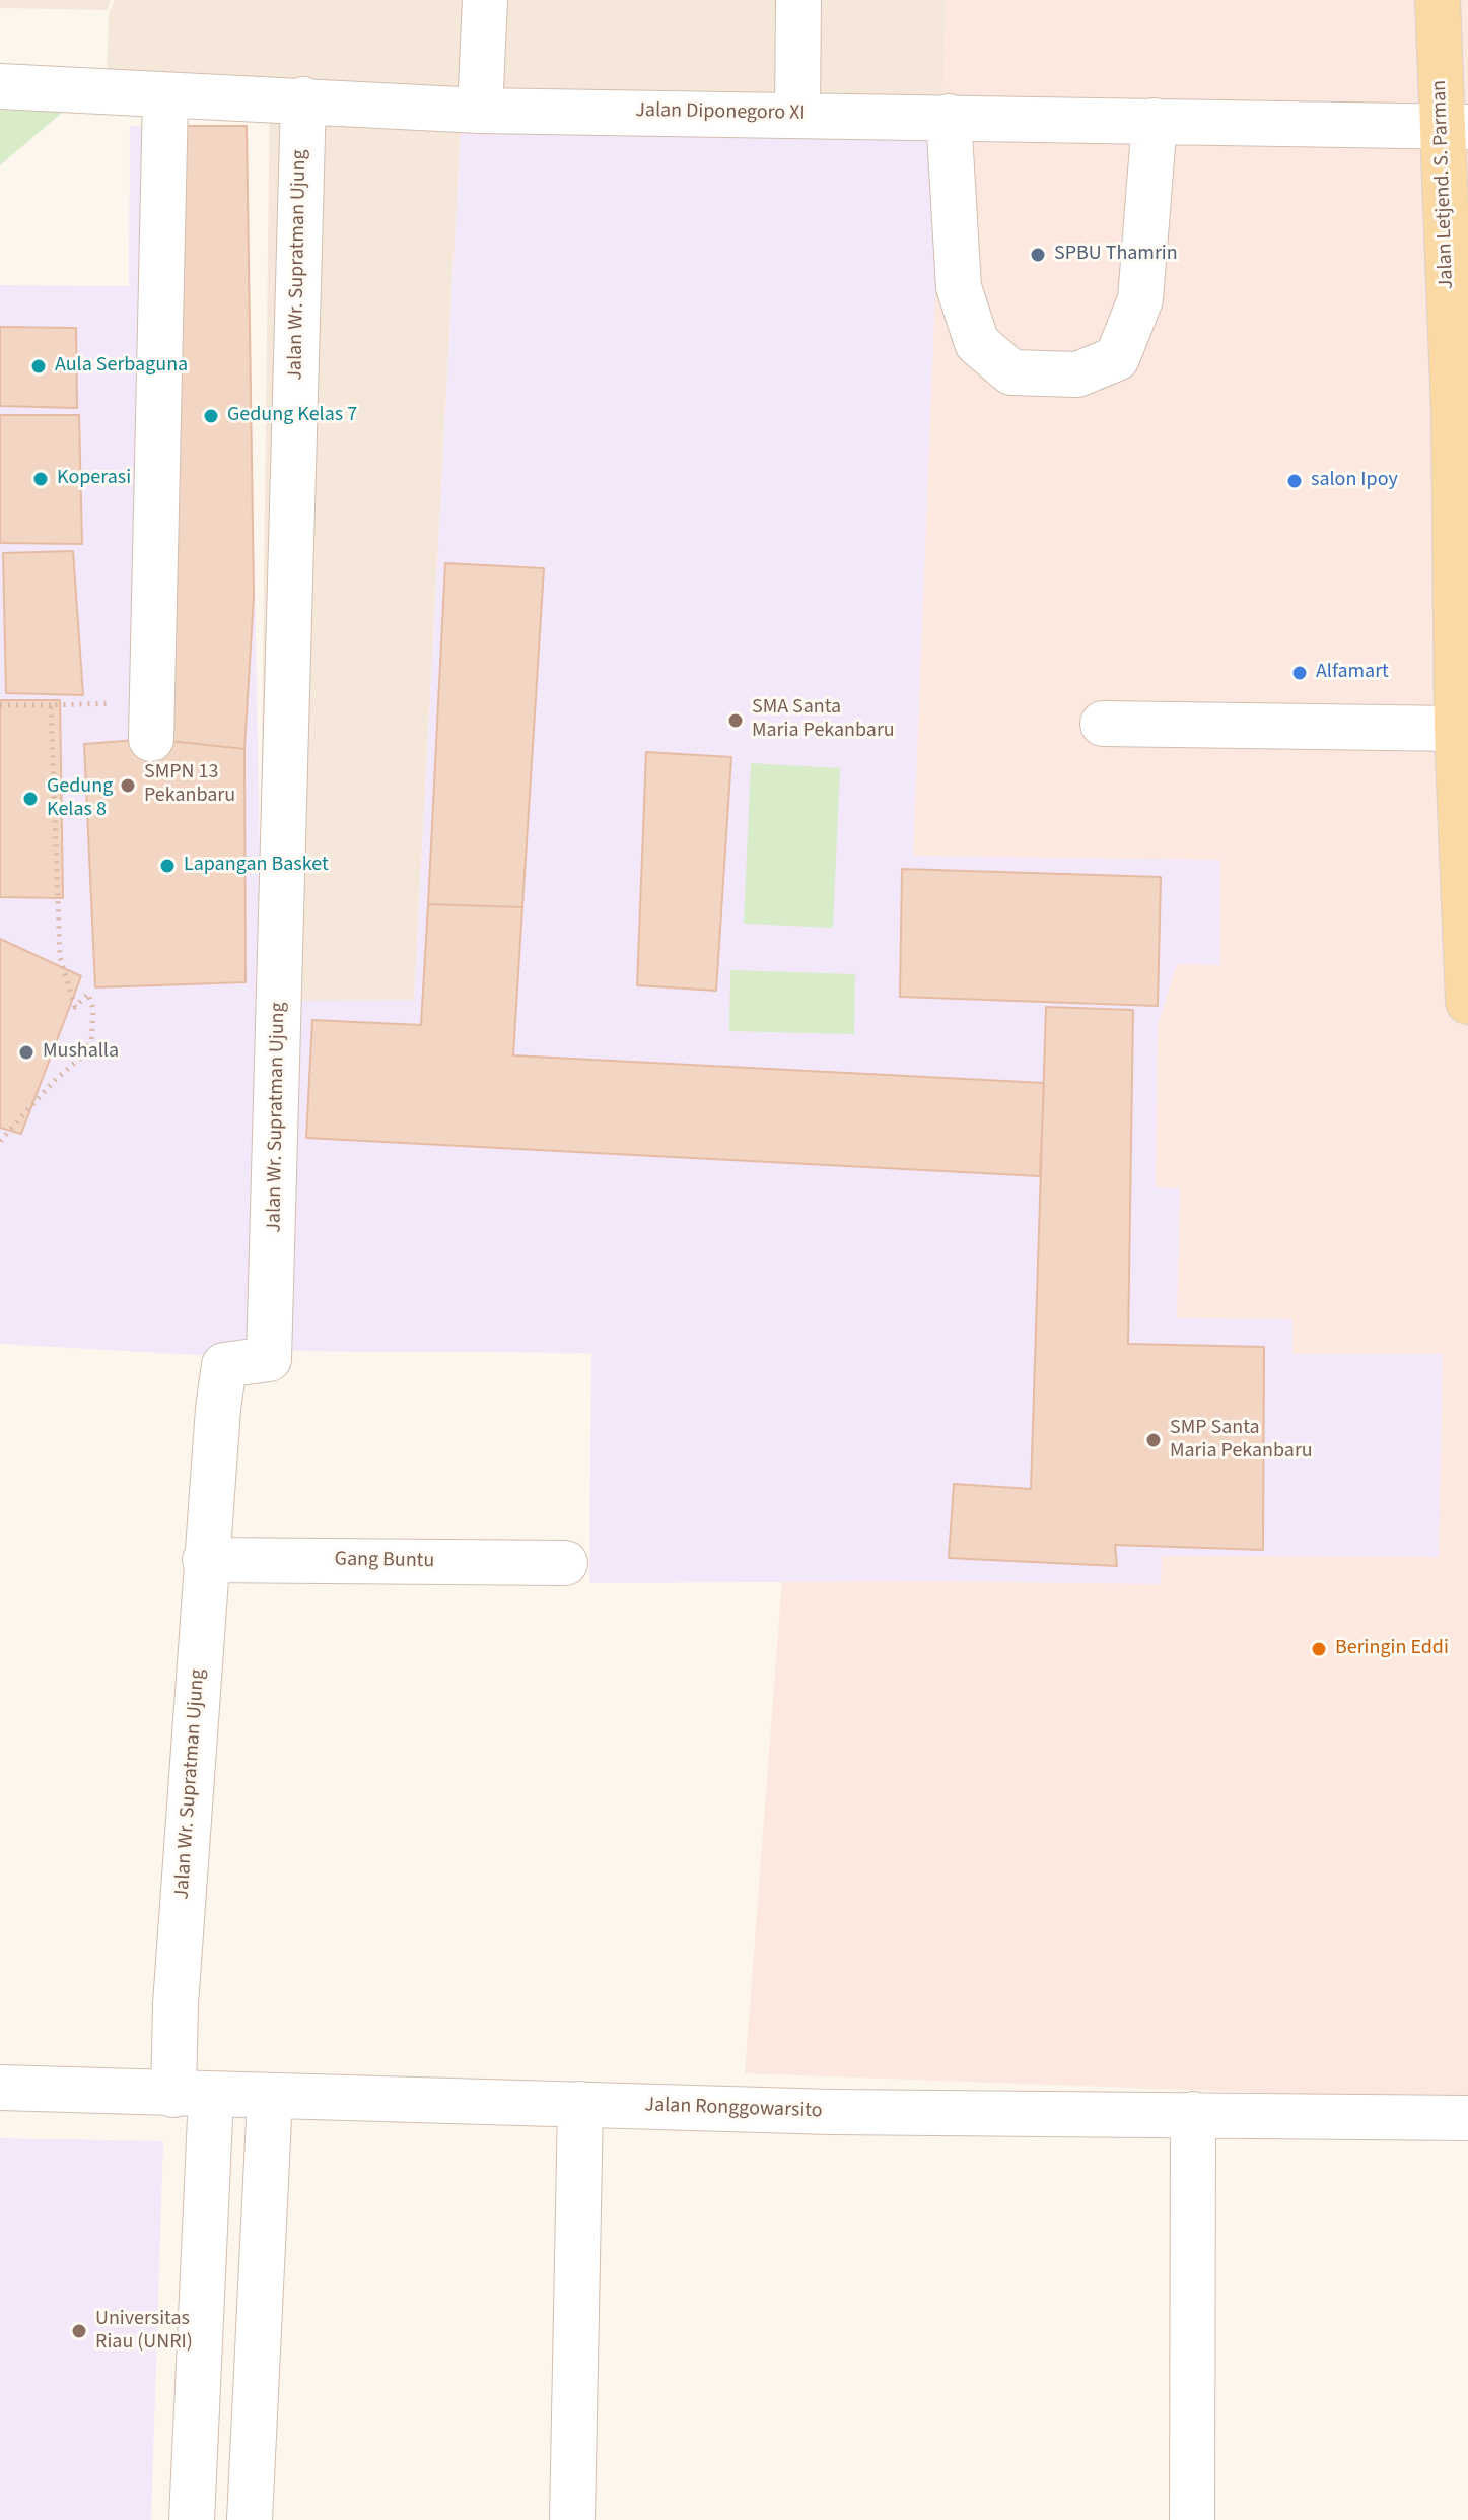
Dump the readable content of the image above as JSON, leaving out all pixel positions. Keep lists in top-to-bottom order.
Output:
{
  "streets": {
    "main road": ["Jalan Letjend. S. Parman"],
    "street": [
      "Jalan Diponegoro XI",
      "Jalan Wr. Supratman Ujung",
      "Gang Buntu",
      "Jalan Ronggowarsito"
    ]
  },
  "crossings": [
    ["Jalan Diponegoro XI", "Jalan Letjend. S. Parman"],
    ["Jalan Diponegoro XI", "Jalan Wr. Supratman Ujung"],
    ["Jalan Wr. Supratman Ujung", "Gang Buntu"],
    ["Jalan Wr. Supratman Ujung", "Jalan Ronggowarsito"]
  ],
  "places": [
    "SPBU Thamrin",
    "Aula Serbaguna",
    "Gedung Kelas 7",
    "Koperasi",
    "salon Ipoy",
    "Alfamart",
    "SMA Santa Maria Pekanbaru",
    "SMPN 13 Pekanbaru",
    "Gedung Kelas 8",
    "Lapangan Basket",
    "Mushalla",
    "SMP Santa Maria Pekanbaru",
    "Beringin Eddi",
    "Universitas Riau (UNRI)"
  ]
}
